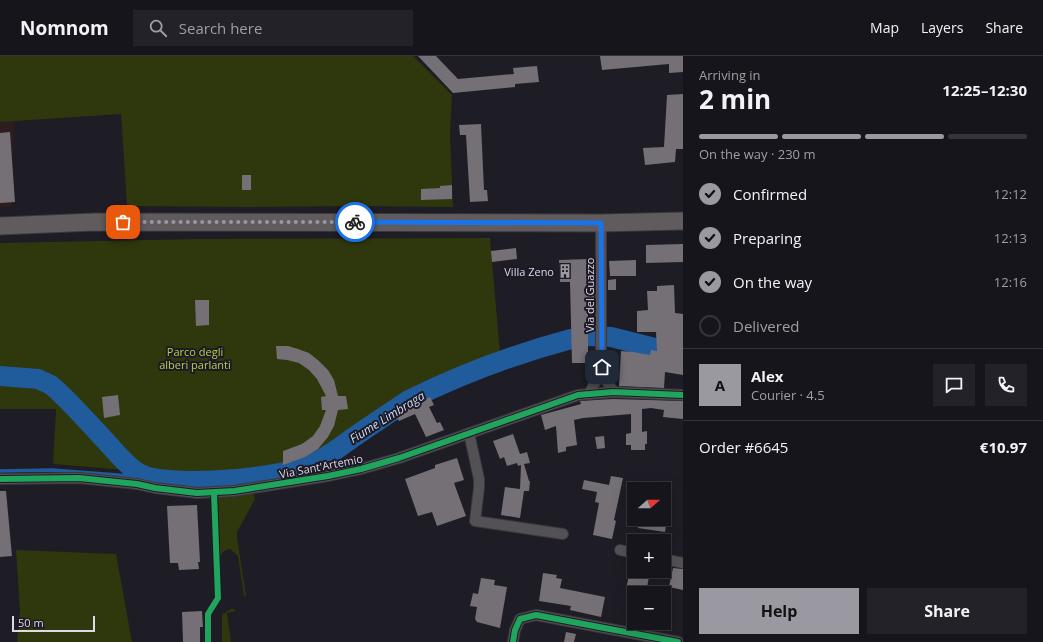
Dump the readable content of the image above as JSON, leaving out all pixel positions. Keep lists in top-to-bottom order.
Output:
{
  "streets": {
    "street": ["Via del Guazzo", "Via Sant'Artemio"]
  },
  "crossings": [
    ["Via del Guazzo", "Via Sant'Artemio"]
  ],
  "water": ["Fiume Limbraga"],
  "parks": ["Parco degli alberi parlanti"],
  "places": {
    "building": ["Villa Zeno"]
  },
  "scale_bar": "50 m",
  "north": "right",
  "page": {
    "header": "Nomnom",
    "search": "Search here",
    "nav": ["Map", "Layers", "Share"],
    "heading": ["2 min", "Arriving in", "12:25–12:30"],
    "panel": [
      "Alex",
      "Courier · 4.5",
      "Order #6645",
      "€10.97"
    ],
    "bar": "On the way · 230 m",
    "list": [
      ["Confirmed", "12:12"],
      ["Preparing", "12:13"],
      ["On the way", "12:16"],
      "Delivered"
    ],
    "round": "A",
    "map_buttons": ["+", "−"],
    "buttons": ["Help", "Share"],
    "scale": "50 m"
  }
}
